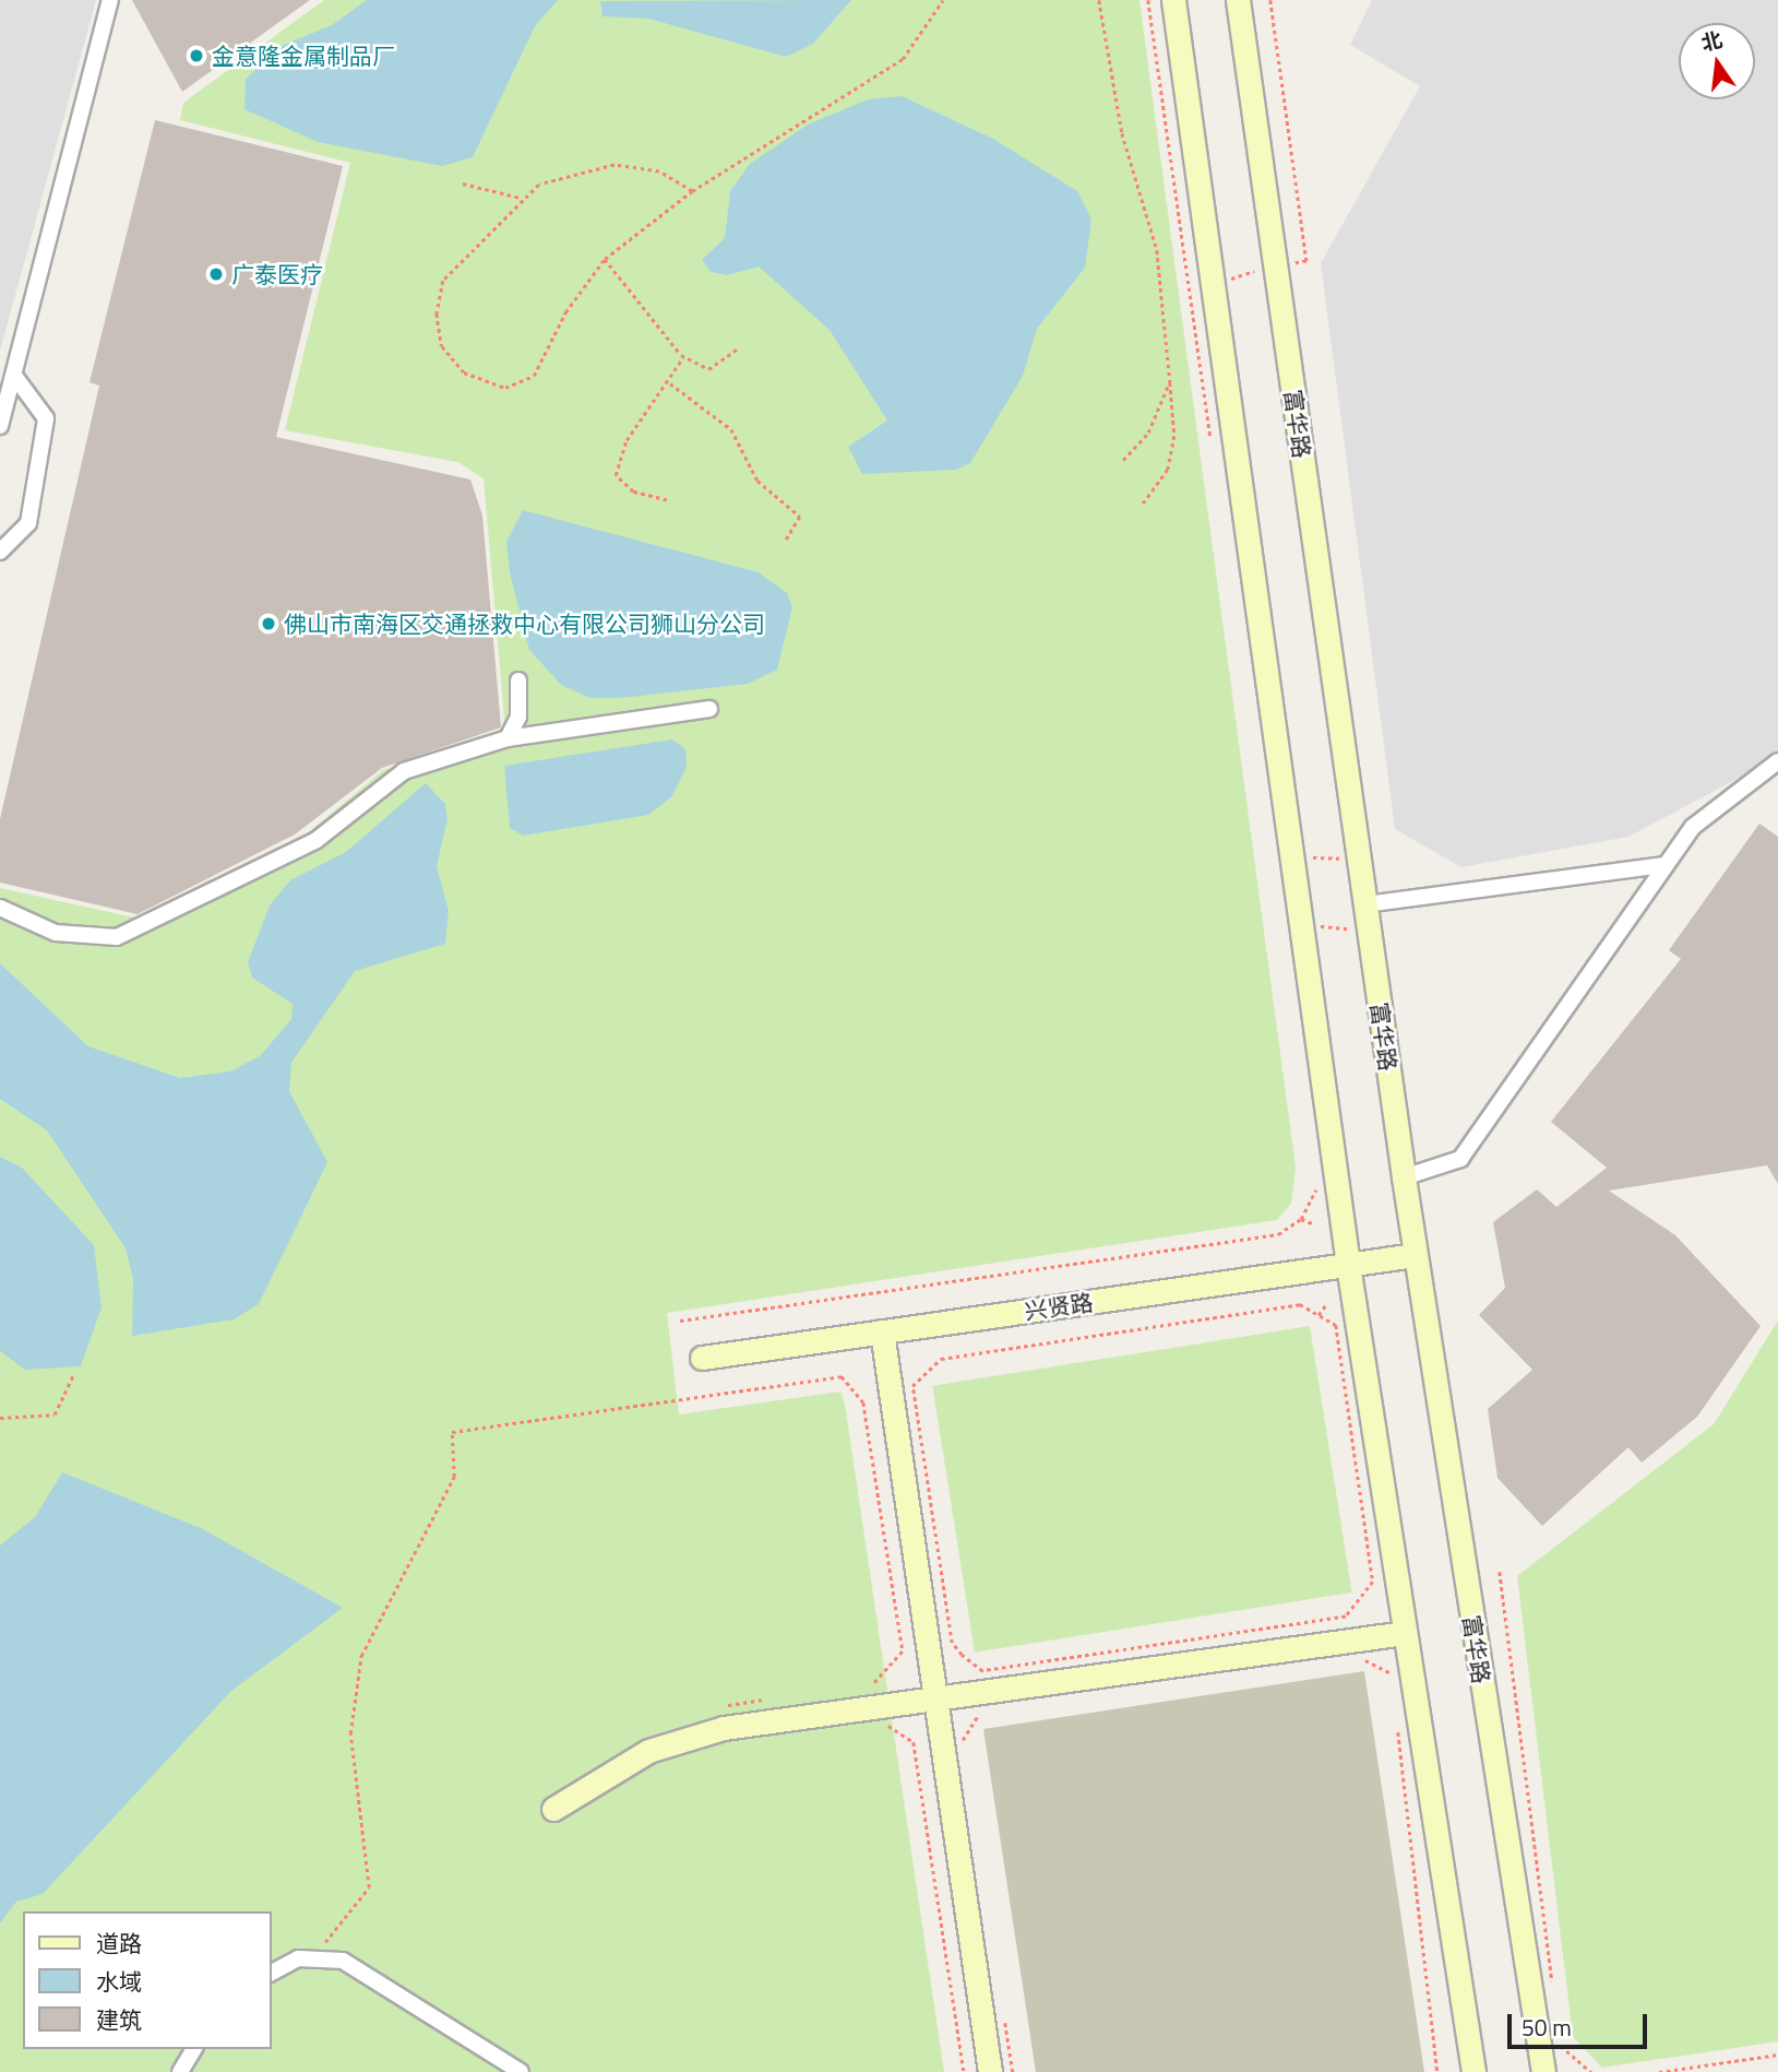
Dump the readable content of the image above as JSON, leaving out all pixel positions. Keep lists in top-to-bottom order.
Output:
{
  "streets": {
    "street": ["富华路", "兴贤路"]
  },
  "crossings": [
    ["富华路", "兴贤路"]
  ],
  "places": ["金意隆金属制品厂", "广泰医疗", "佛山市南海区交通拯救中心有限公司狮山分公司"],
  "legend": ["道路", "水域", "建筑"],
  "scale_bar": "50 m",
  "north": "top"
}
